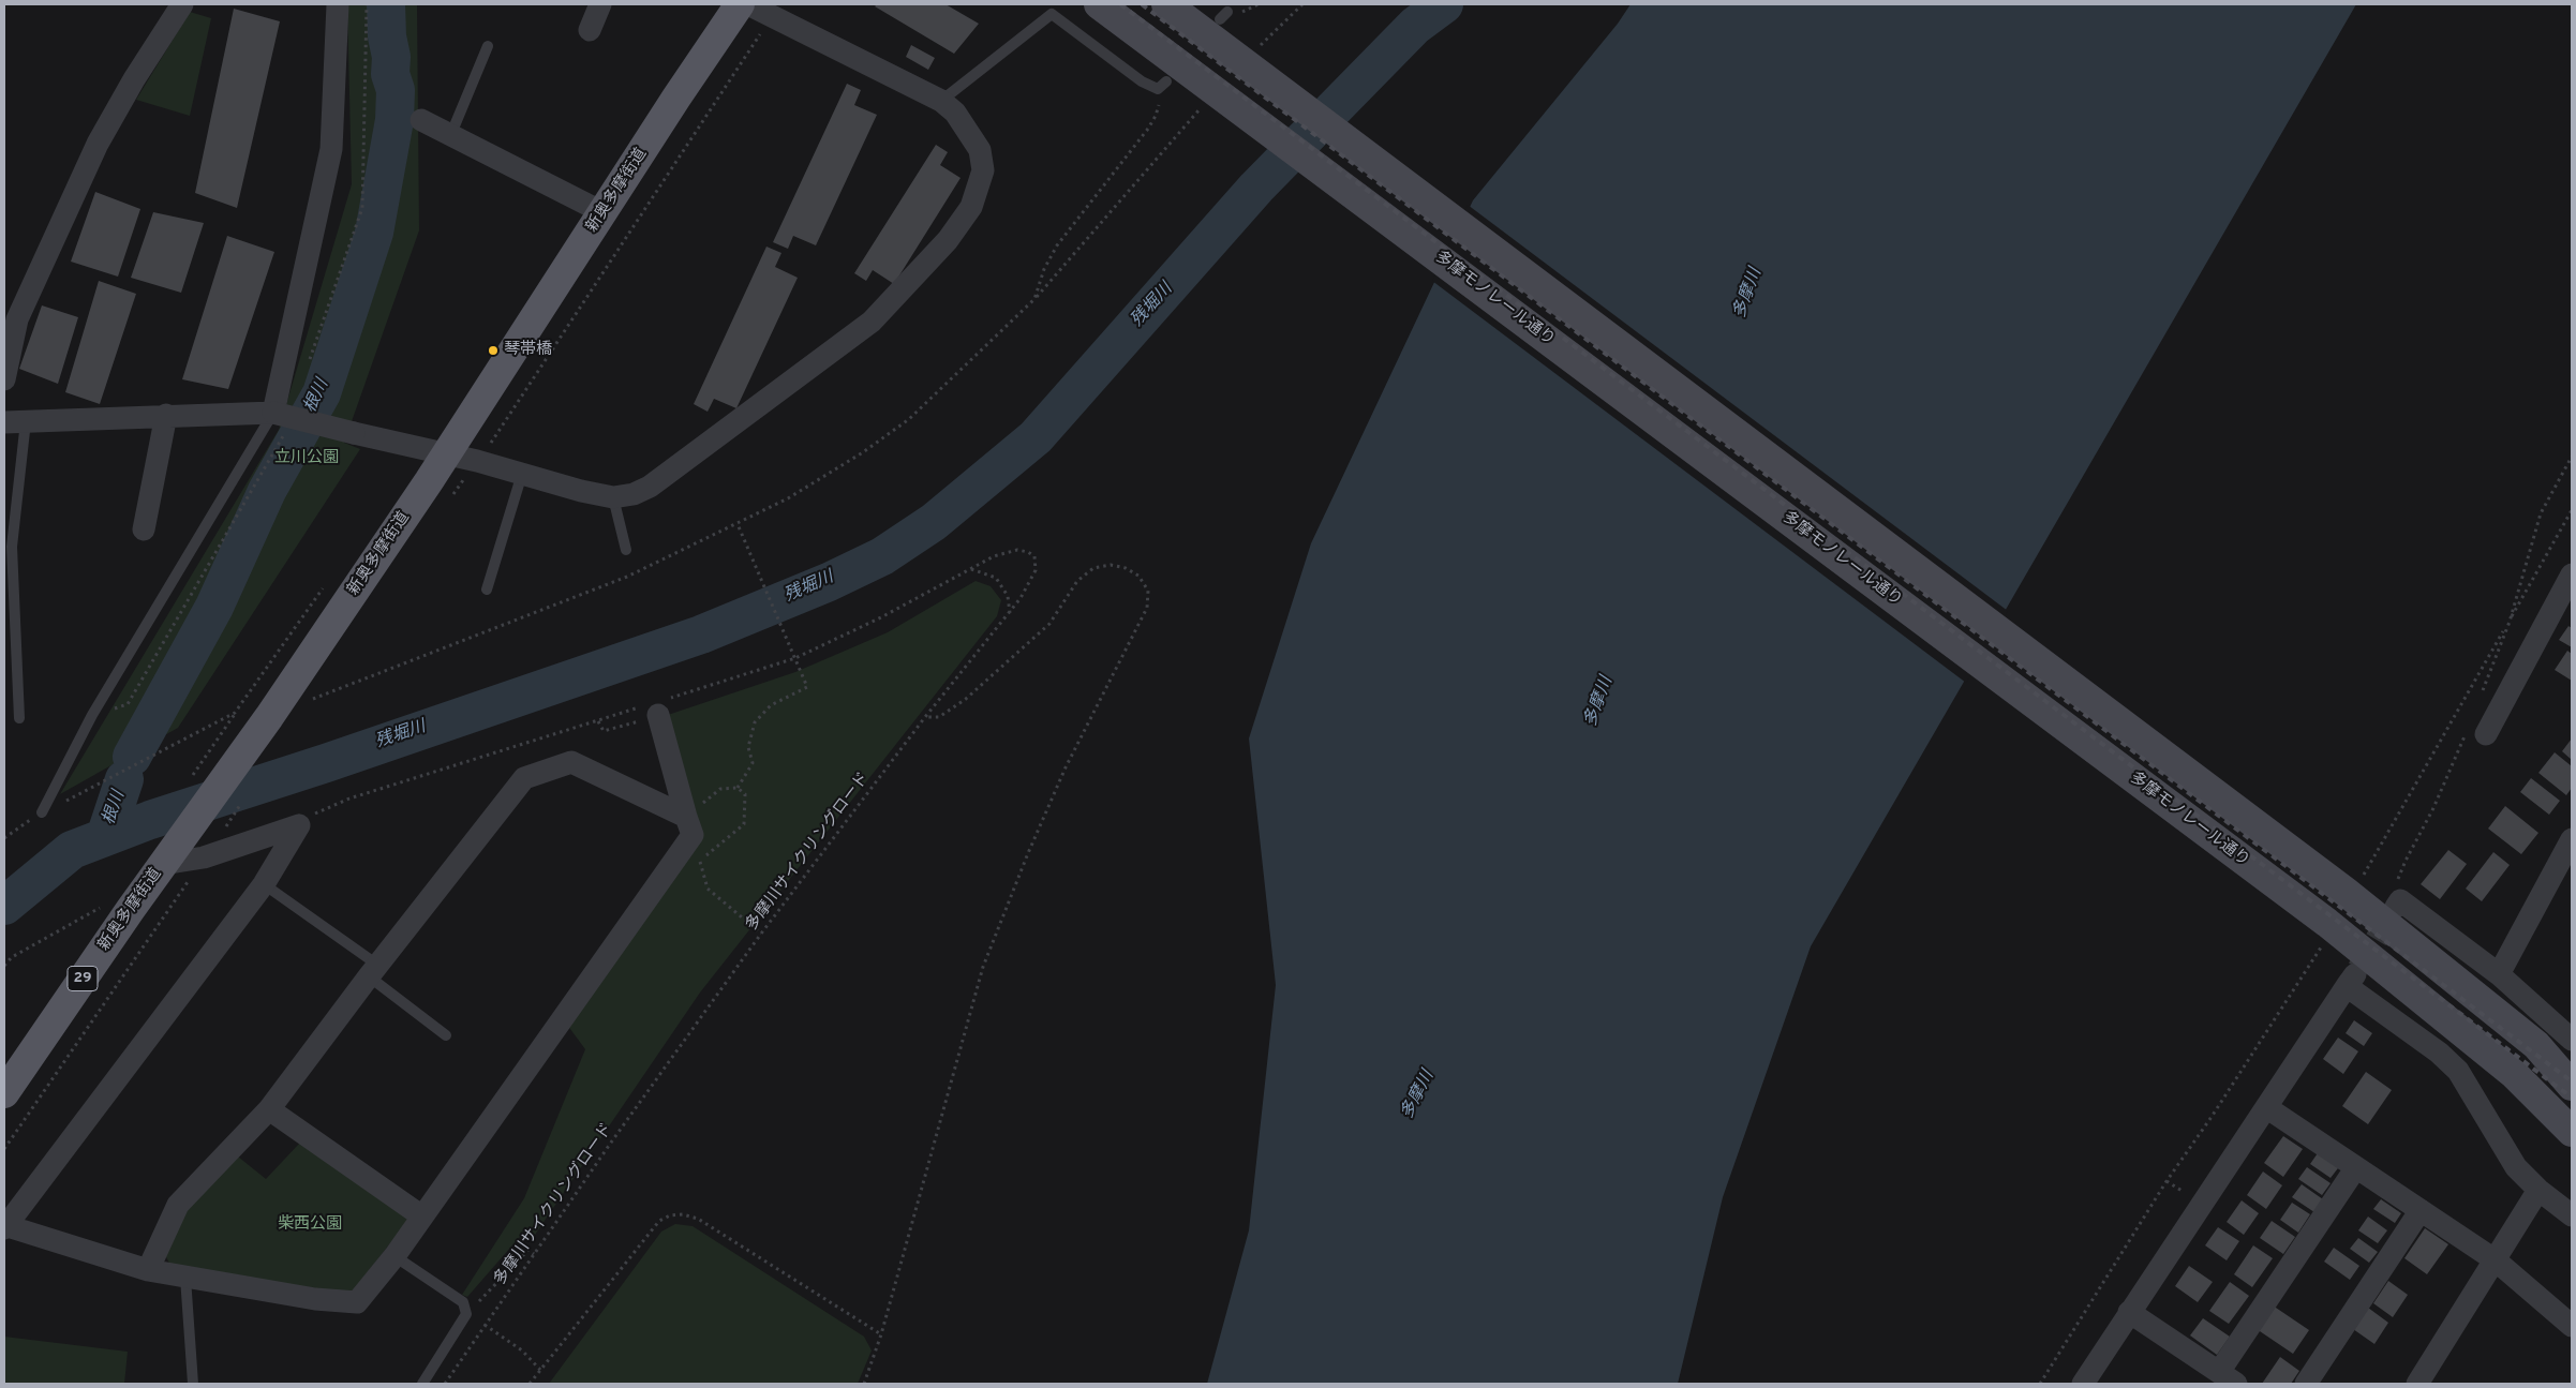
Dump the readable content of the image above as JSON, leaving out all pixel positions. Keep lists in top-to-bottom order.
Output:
{
  "streets": {
    "main road": ["新奥多摩街道", "多摩モノレール通り", "29"],
    "path": ["多摩川サイクリングロード"]
  },
  "water": ["多摩川", "残堀川", "根川"],
  "parks": ["立川公園", "柴西公園"],
  "places": ["琴帯橋"]
}
